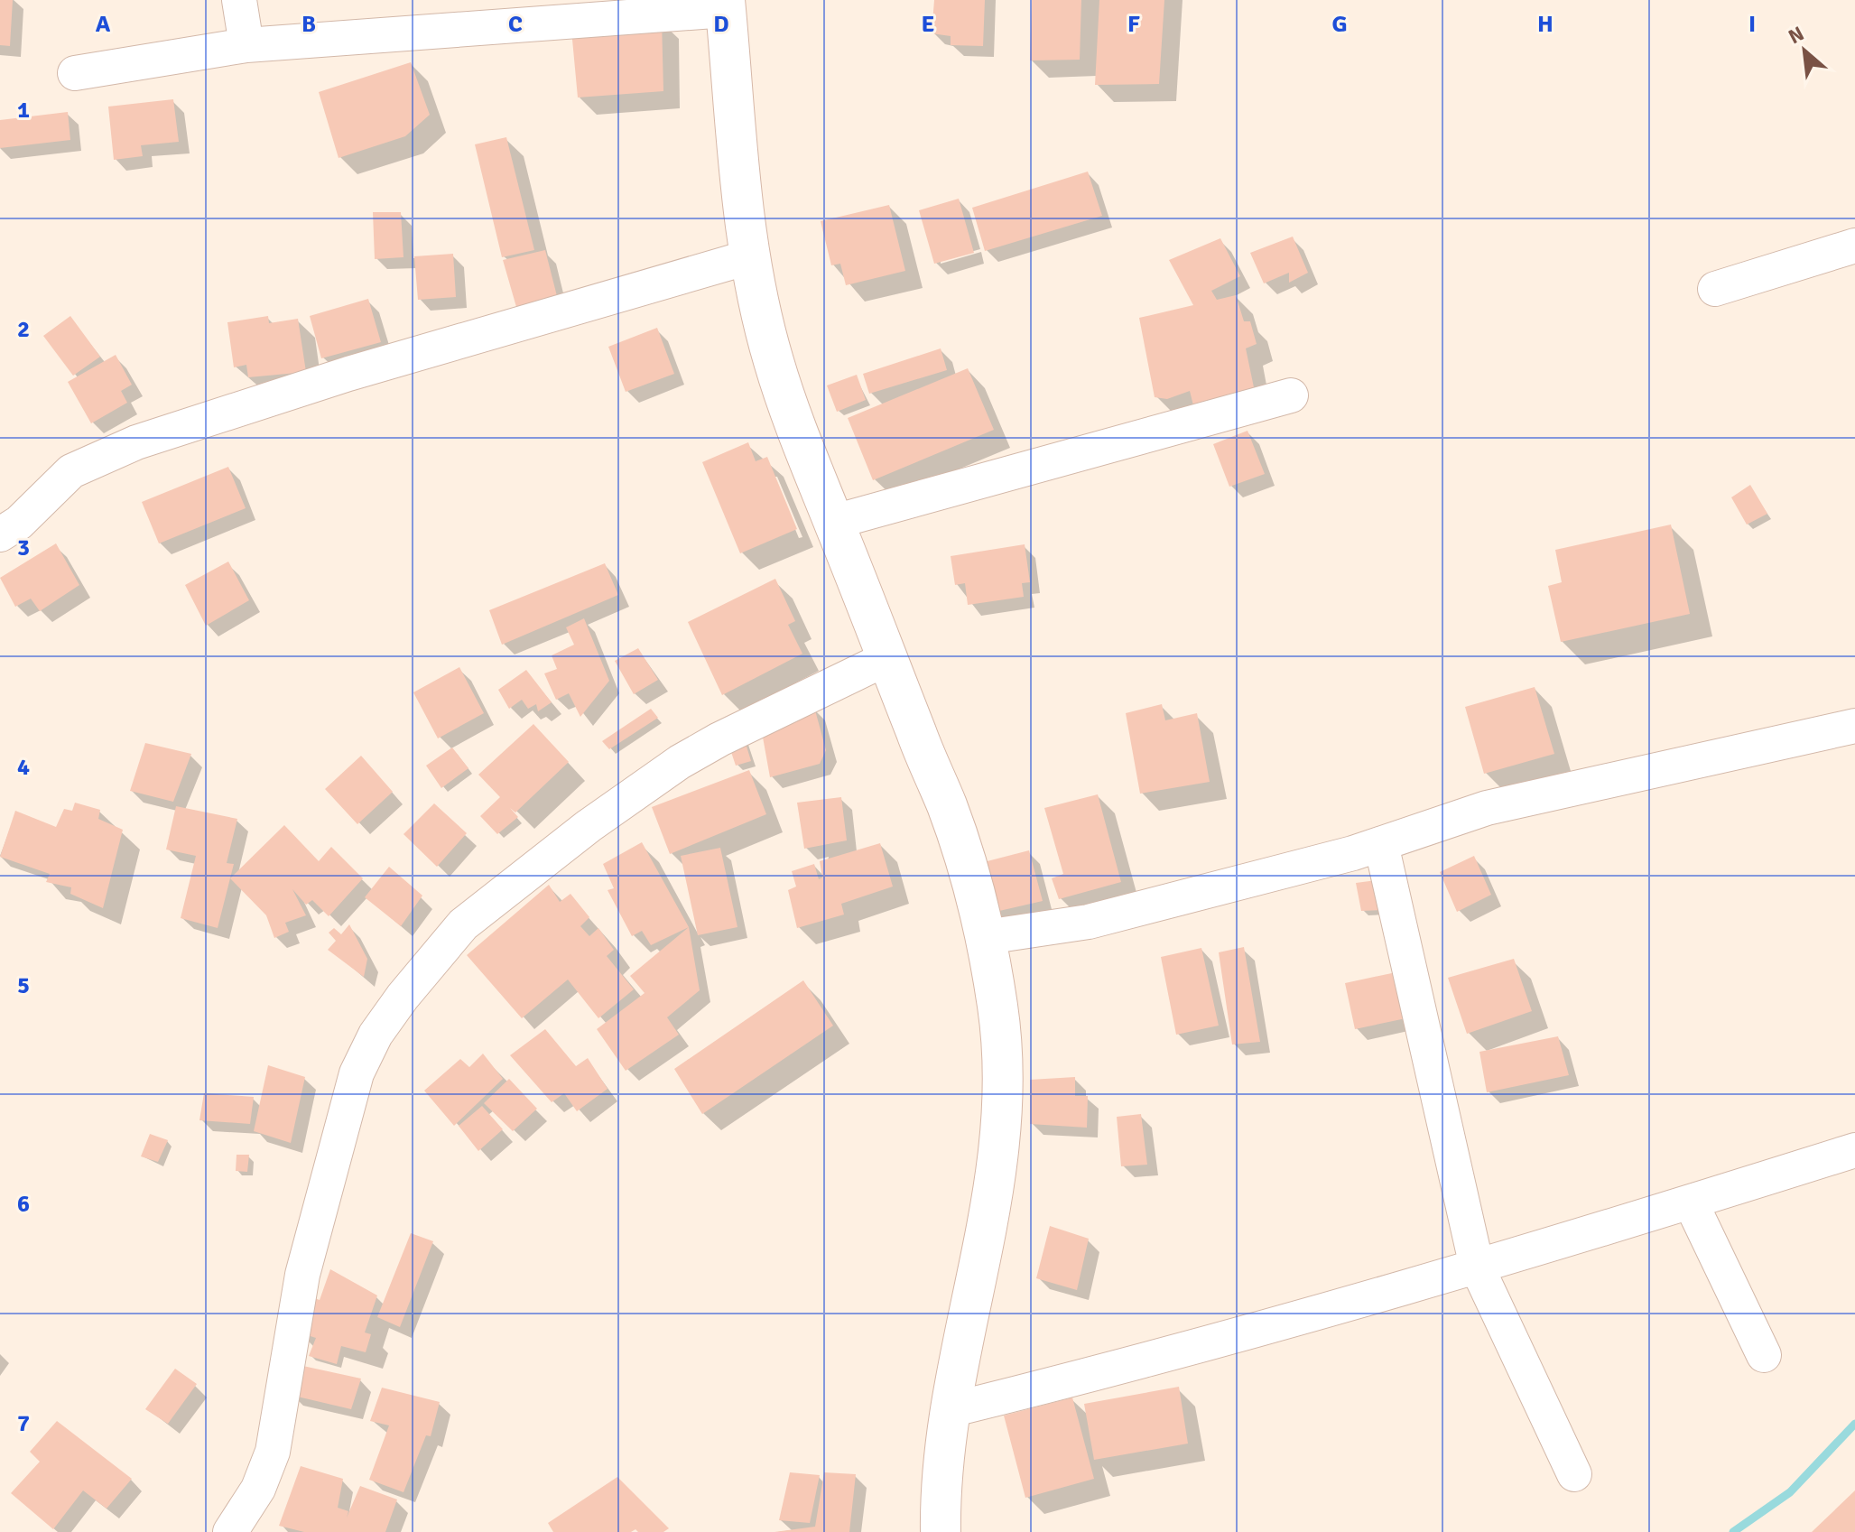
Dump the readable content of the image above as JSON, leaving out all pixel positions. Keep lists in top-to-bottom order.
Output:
{
  "north": "top left",
  "grid": {
    "columns": [
      "A",
      "B",
      "C",
      "D",
      "E",
      "F",
      "G",
      "H",
      "I"
    ],
    "rows": [
      "1",
      "2",
      "3",
      "4",
      "5",
      "6",
      "7"
    ]
  }
}
